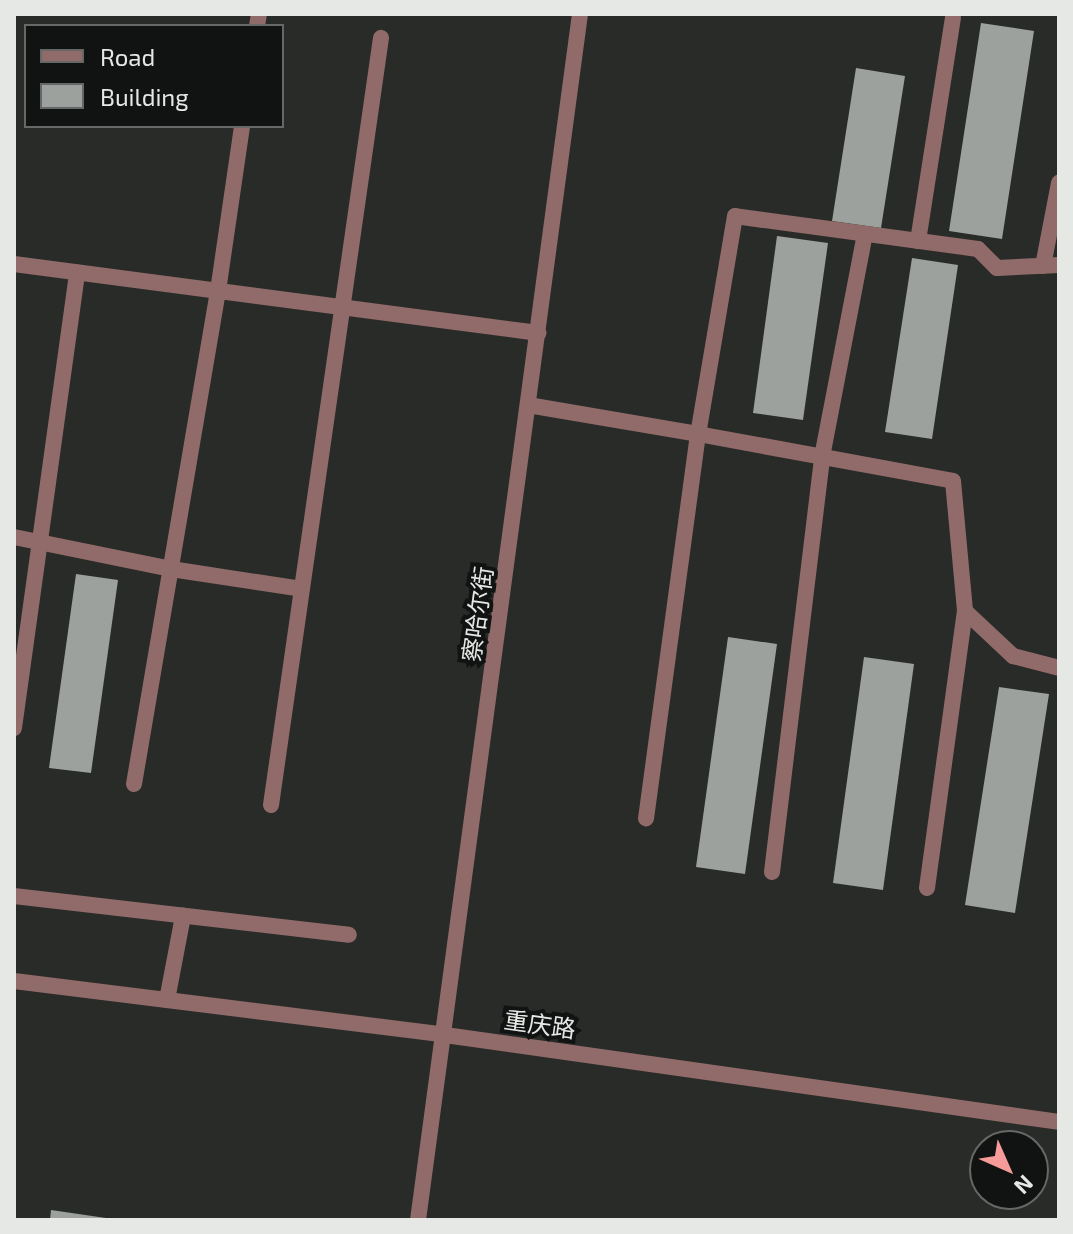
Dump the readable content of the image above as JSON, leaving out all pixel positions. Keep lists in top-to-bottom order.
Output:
{
  "streets": {
    "street": ["察哈尔街", "重庆路"]
  },
  "crossings": [
    ["察哈尔街", "重庆路"]
  ],
  "legend": ["Road", "Building"],
  "north": "bottom right"
}
